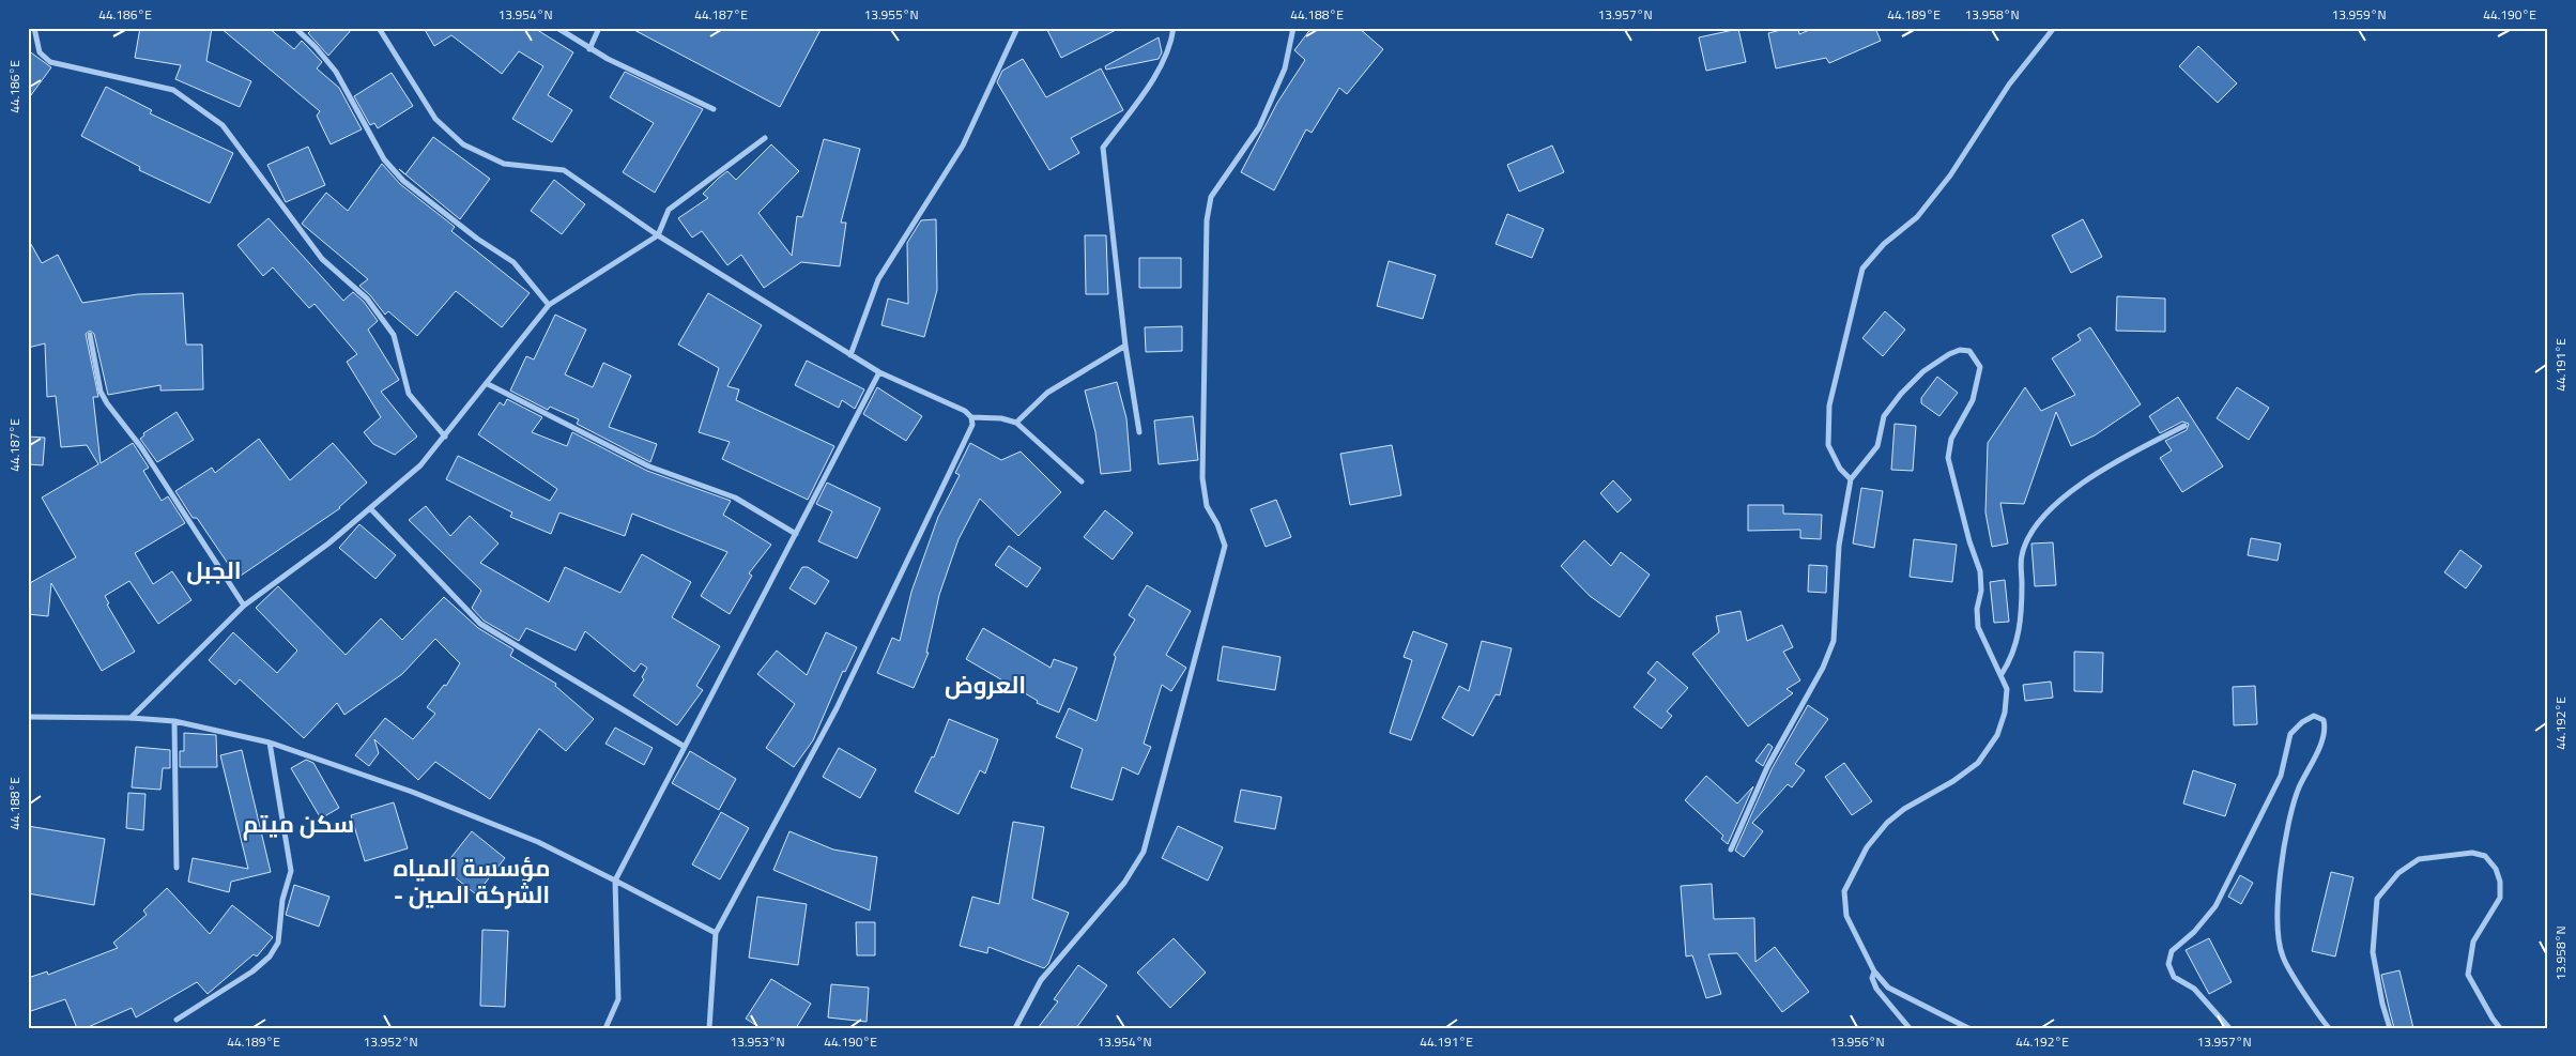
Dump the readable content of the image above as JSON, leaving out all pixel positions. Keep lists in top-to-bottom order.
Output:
{
  "districts": [
    "الجبل",
    "العروض",
    "سكن ميتم",
    "مؤسسة المياه - الشركة الصين"
  ],
  "coordinates": [
    "44.186°E",
    "13.954°N",
    "44.187°E",
    "13.955°N",
    "44.188°E",
    "13.957°N",
    "44.189°E",
    "13.958°N",
    "13.959°N",
    "44.190°E",
    "44.191°E",
    "44.192°E",
    "13.952°N",
    "13.953°N",
    "13.956°N"
  ]
}
